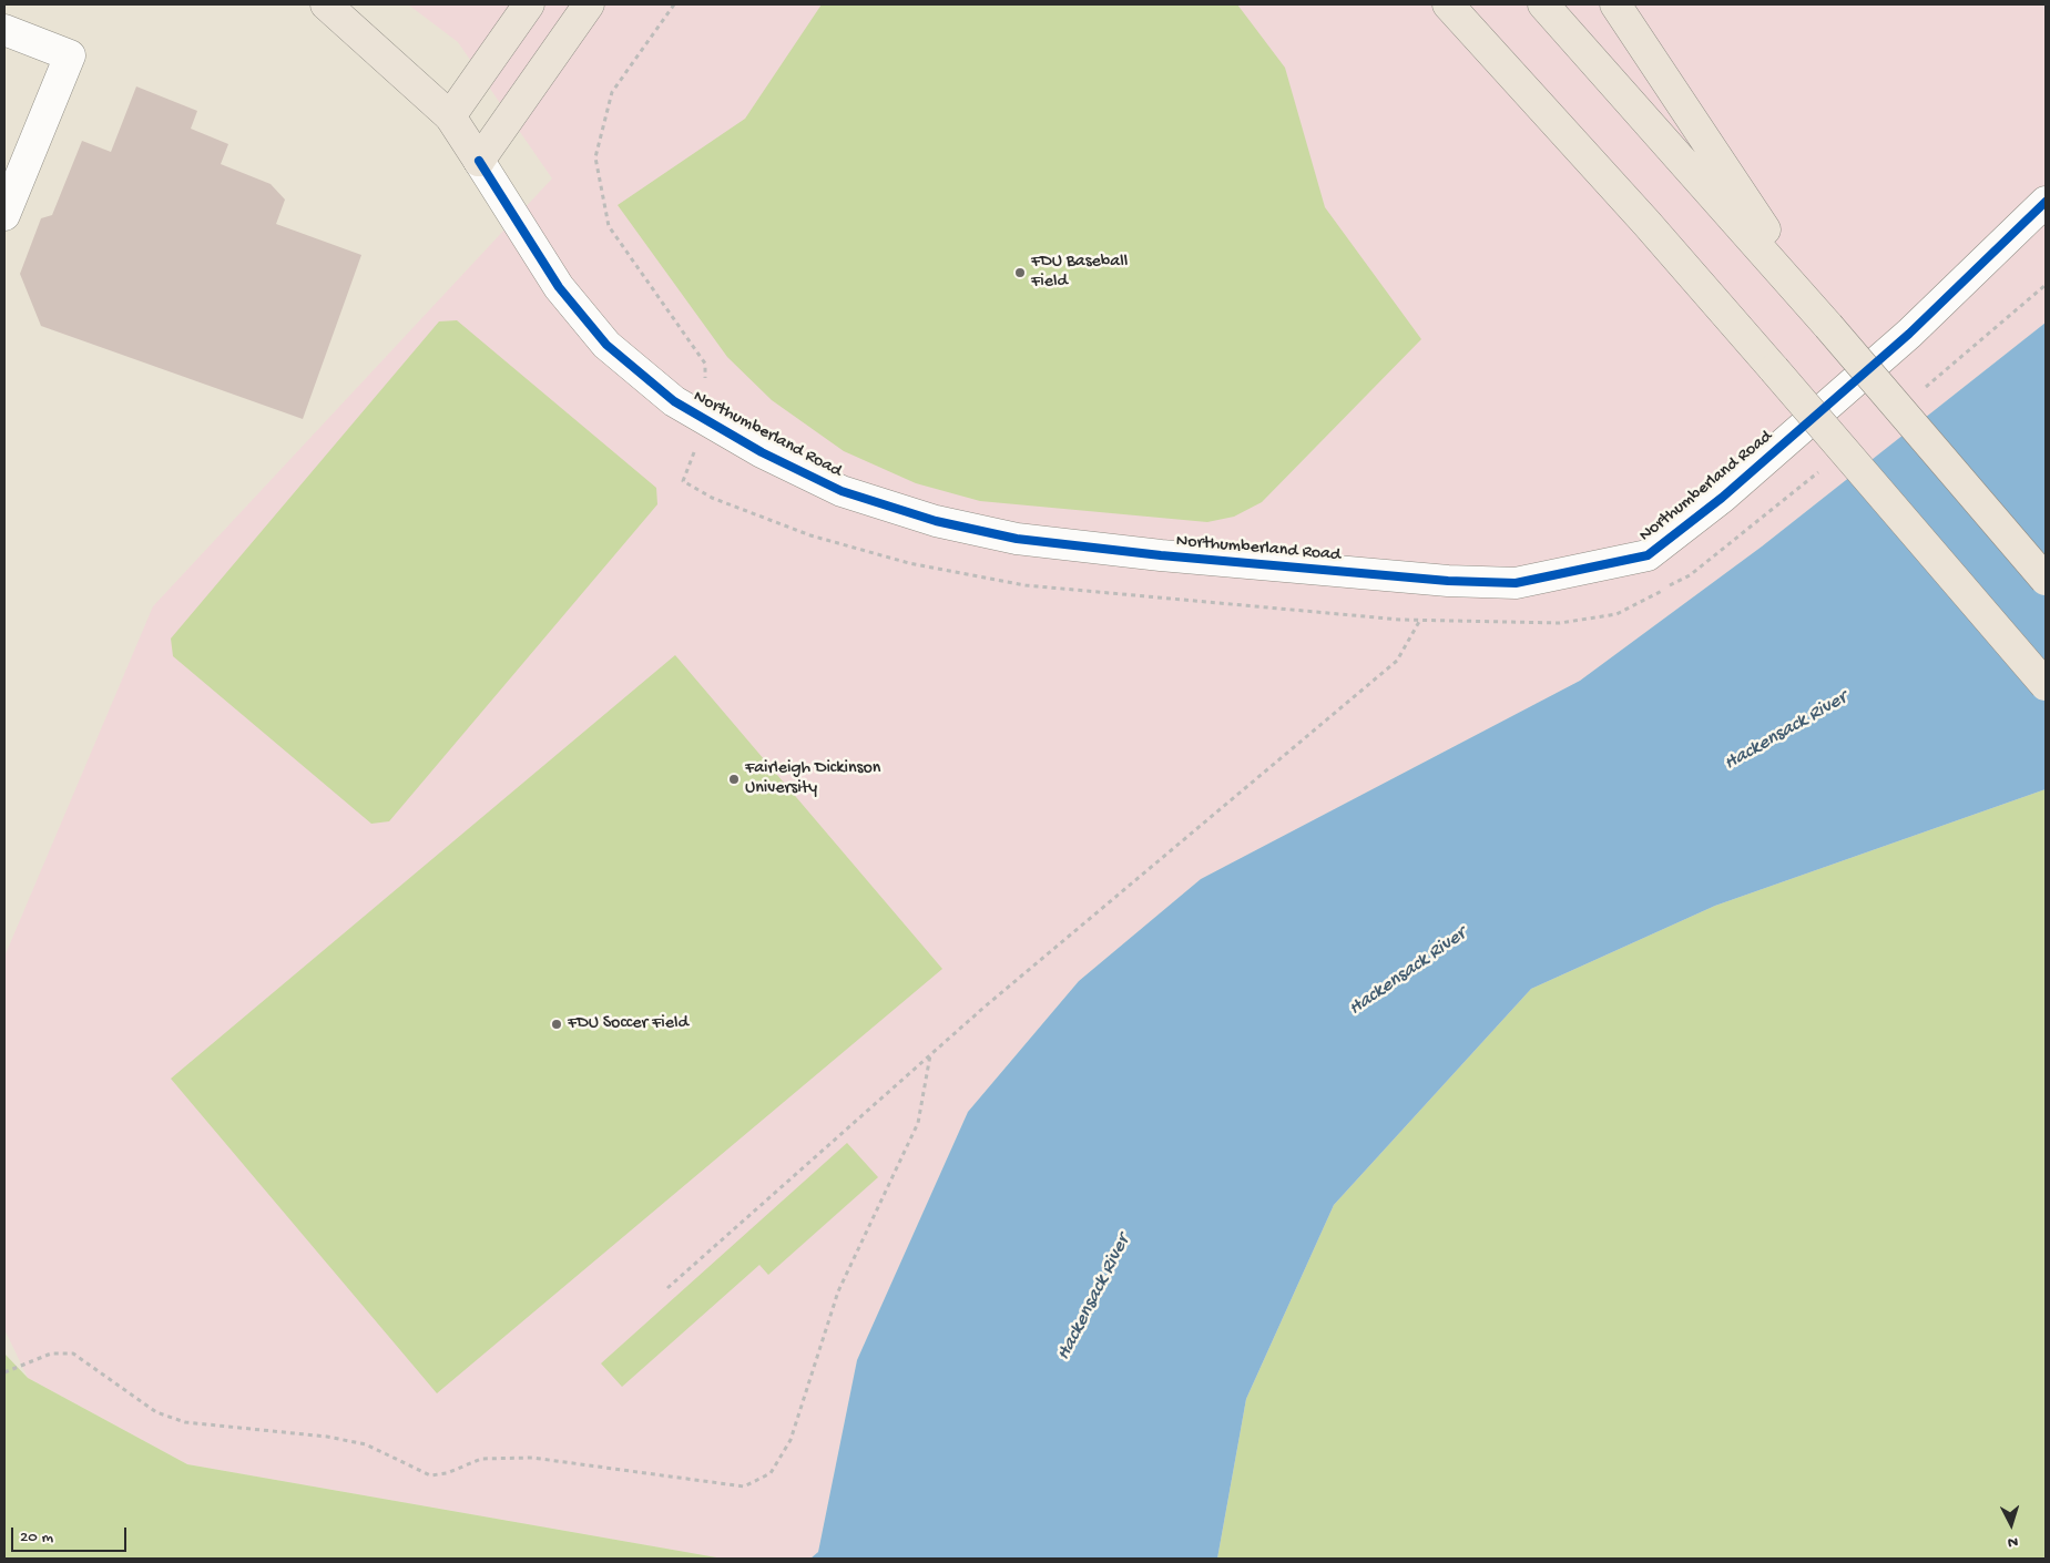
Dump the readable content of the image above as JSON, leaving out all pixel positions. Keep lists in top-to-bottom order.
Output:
{
  "streets": {
    "main road": ["Northumberland Road"]
  },
  "water": ["Hackensack River"],
  "places": ["FDU Baseball Field", "Fairleigh Dickinson University", "FDU Soccer Field"],
  "scale_bar": "20 m",
  "north": "bottom"
}
